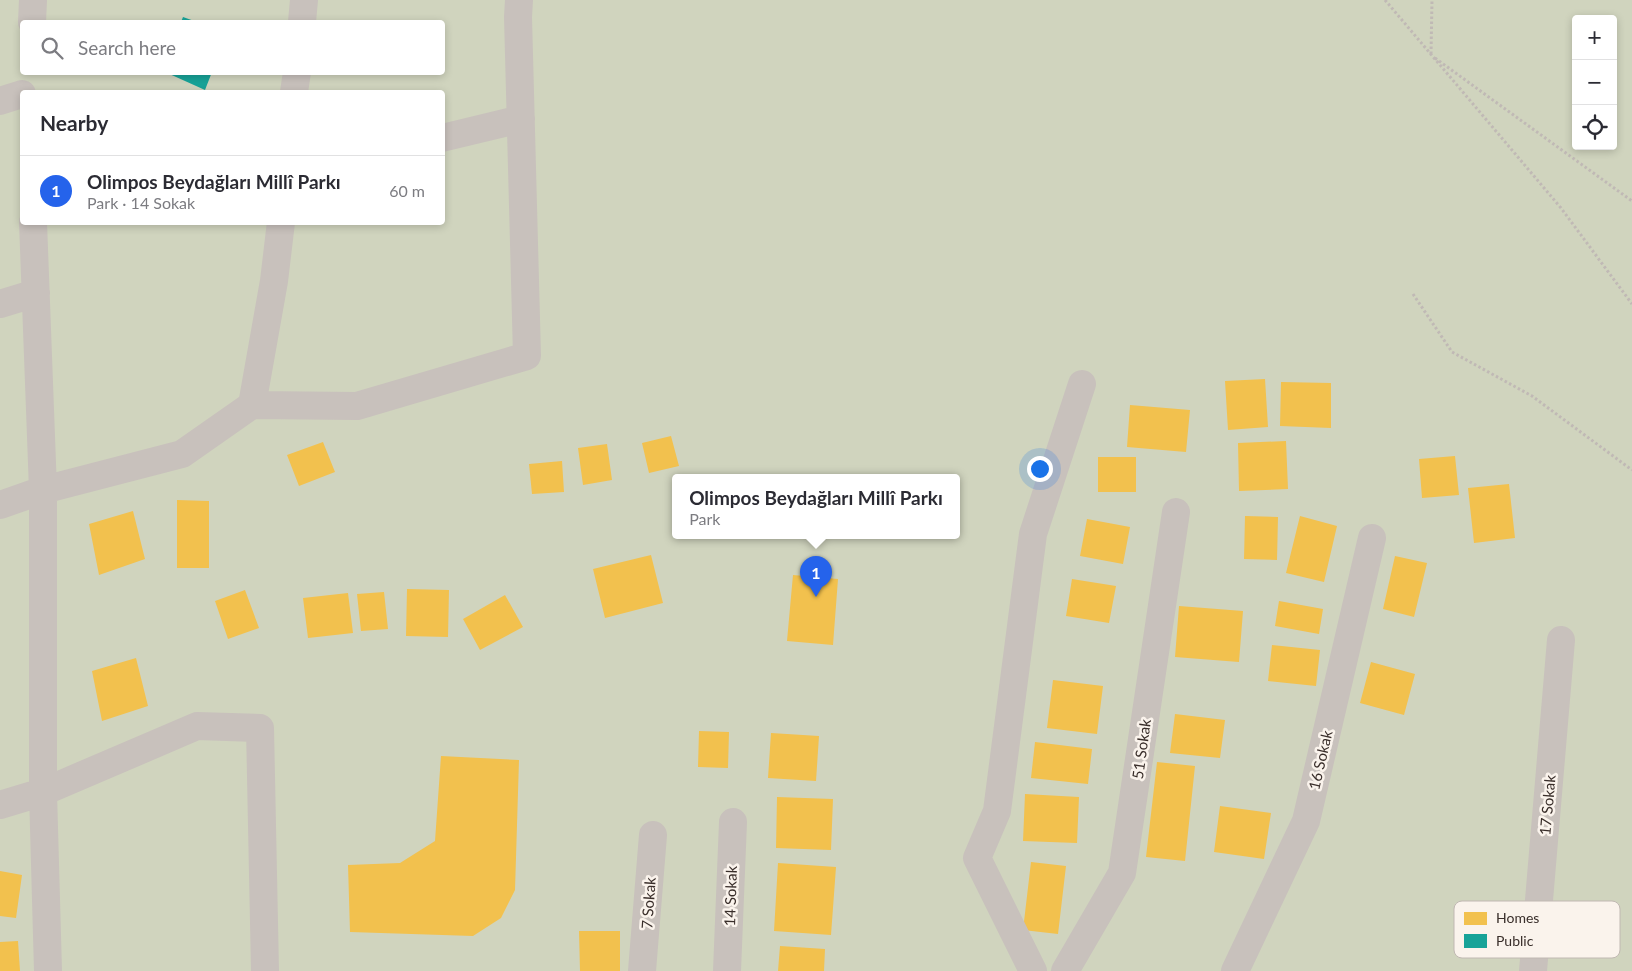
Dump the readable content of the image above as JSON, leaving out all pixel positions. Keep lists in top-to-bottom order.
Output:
{
  "streets": {
    "street": [
      "51 Sokak",
      "16 Sokak",
      "17 Sokak",
      "14 Sokak",
      "7 Sokak"
    ]
  },
  "legend": ["Homes", "Public"],
  "page": {
    "map_buttons": ["+", "−"],
    "search": "Search here",
    "heading": "Nearby",
    "list": [
      {
        "mark": "1",
        "name": "Olimpos Beydağları Millî Parkı",
        "note": "Park · 14 Sokak",
        "value": "60 m"
      }
    ],
    "popup": ["Olimpos Beydağları Millî Parkı", "Park"],
    "pins": "1"
  }
}
